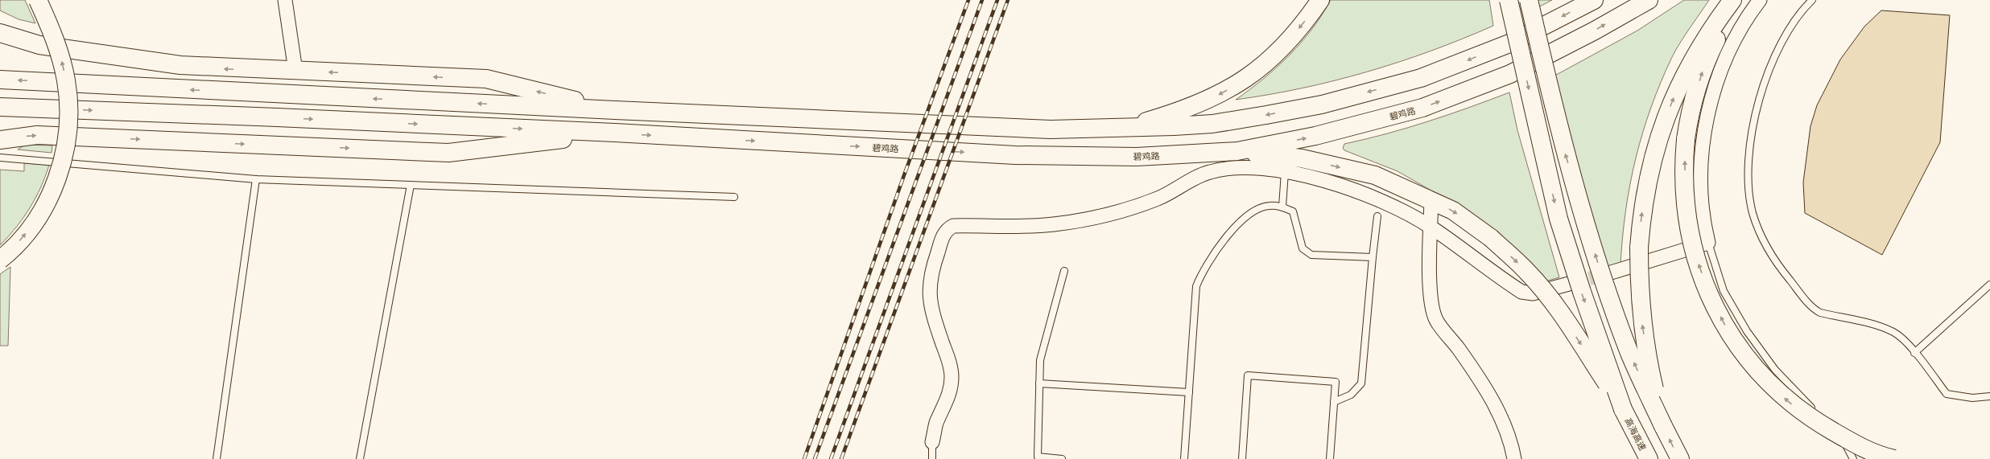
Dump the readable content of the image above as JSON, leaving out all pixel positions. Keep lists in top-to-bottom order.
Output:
{
  "streets": {
    "highway": ["碧鸡路", "高海高速"]
  }
}
